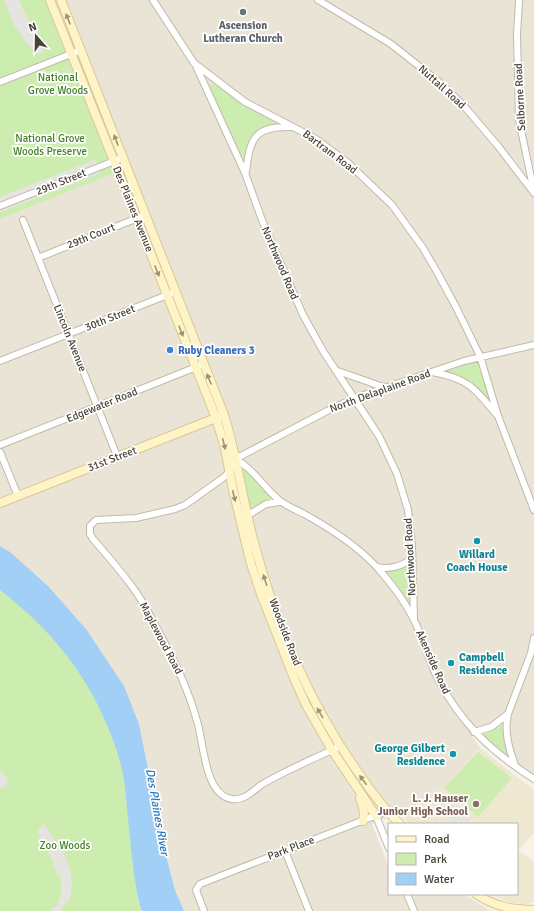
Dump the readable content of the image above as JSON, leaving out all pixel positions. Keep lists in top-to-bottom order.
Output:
{
  "streets": {
    "street": [
      "Nuttall Road",
      "Selborne Road",
      "Bartram Road",
      "29th Street",
      "Des Plaines Avenue",
      "29th Court",
      "Northwood Road",
      "30th Street",
      "Lincoln Avenue",
      "North Delaplaine Road",
      "Edgewater Road",
      "31st Street",
      "Woodside Road",
      "Maplewood Road",
      "Akenside Road",
      "Park Place"
    ]
  },
  "crossings": [
    ["Nuttall Road", "Selborne Road"],
    ["Bartram Road", "Northwood Road"],
    ["Bartram Road", "North Delaplaine Road"],
    ["29th Street", "Des Plaines Avenue"],
    ["Des Plaines Avenue", "29th Court"],
    ["Des Plaines Avenue", "30th Street"],
    ["Des Plaines Avenue", "Edgewater Road"],
    ["Des Plaines Avenue", "31st Street"],
    ["Des Plaines Avenue", "Woodside Road"],
    ["29th Court", "Lincoln Avenue"],
    ["Northwood Road", "North Delaplaine Road"],
    ["Northwood Road", "Akenside Road"],
    ["30th Street", "Lincoln Avenue"],
    ["Lincoln Avenue", "Edgewater Road"],
    ["Lincoln Avenue", "31st Street"],
    ["North Delaplaine Road", "Woodside Road"],
    ["North Delaplaine Road", "Maplewood Road"],
    ["North Delaplaine Road", "Akenside Road"],
    ["31st Street", "Woodside Road"],
    ["Woodside Road", "Maplewood Road"],
    ["Woodside Road", "Akenside Road"],
    ["Woodside Road", "Park Place"],
    ["Maplewood Road", "Akenside Road"]
  ],
  "water": ["Des Plaines River"],
  "parks": ["National Grove Woods", "National Grove Woods Preserve", "Zoo Woods"],
  "places": [
    "Ascension Lutheran Church",
    "Ruby Cleaners 3",
    "Willard Coach House",
    "Campbell Residence",
    "George Gilbert Residence",
    "L. J. Hauser Junior High School"
  ],
  "legend": ["Road", "Park", "Water"],
  "north": "top"
}
